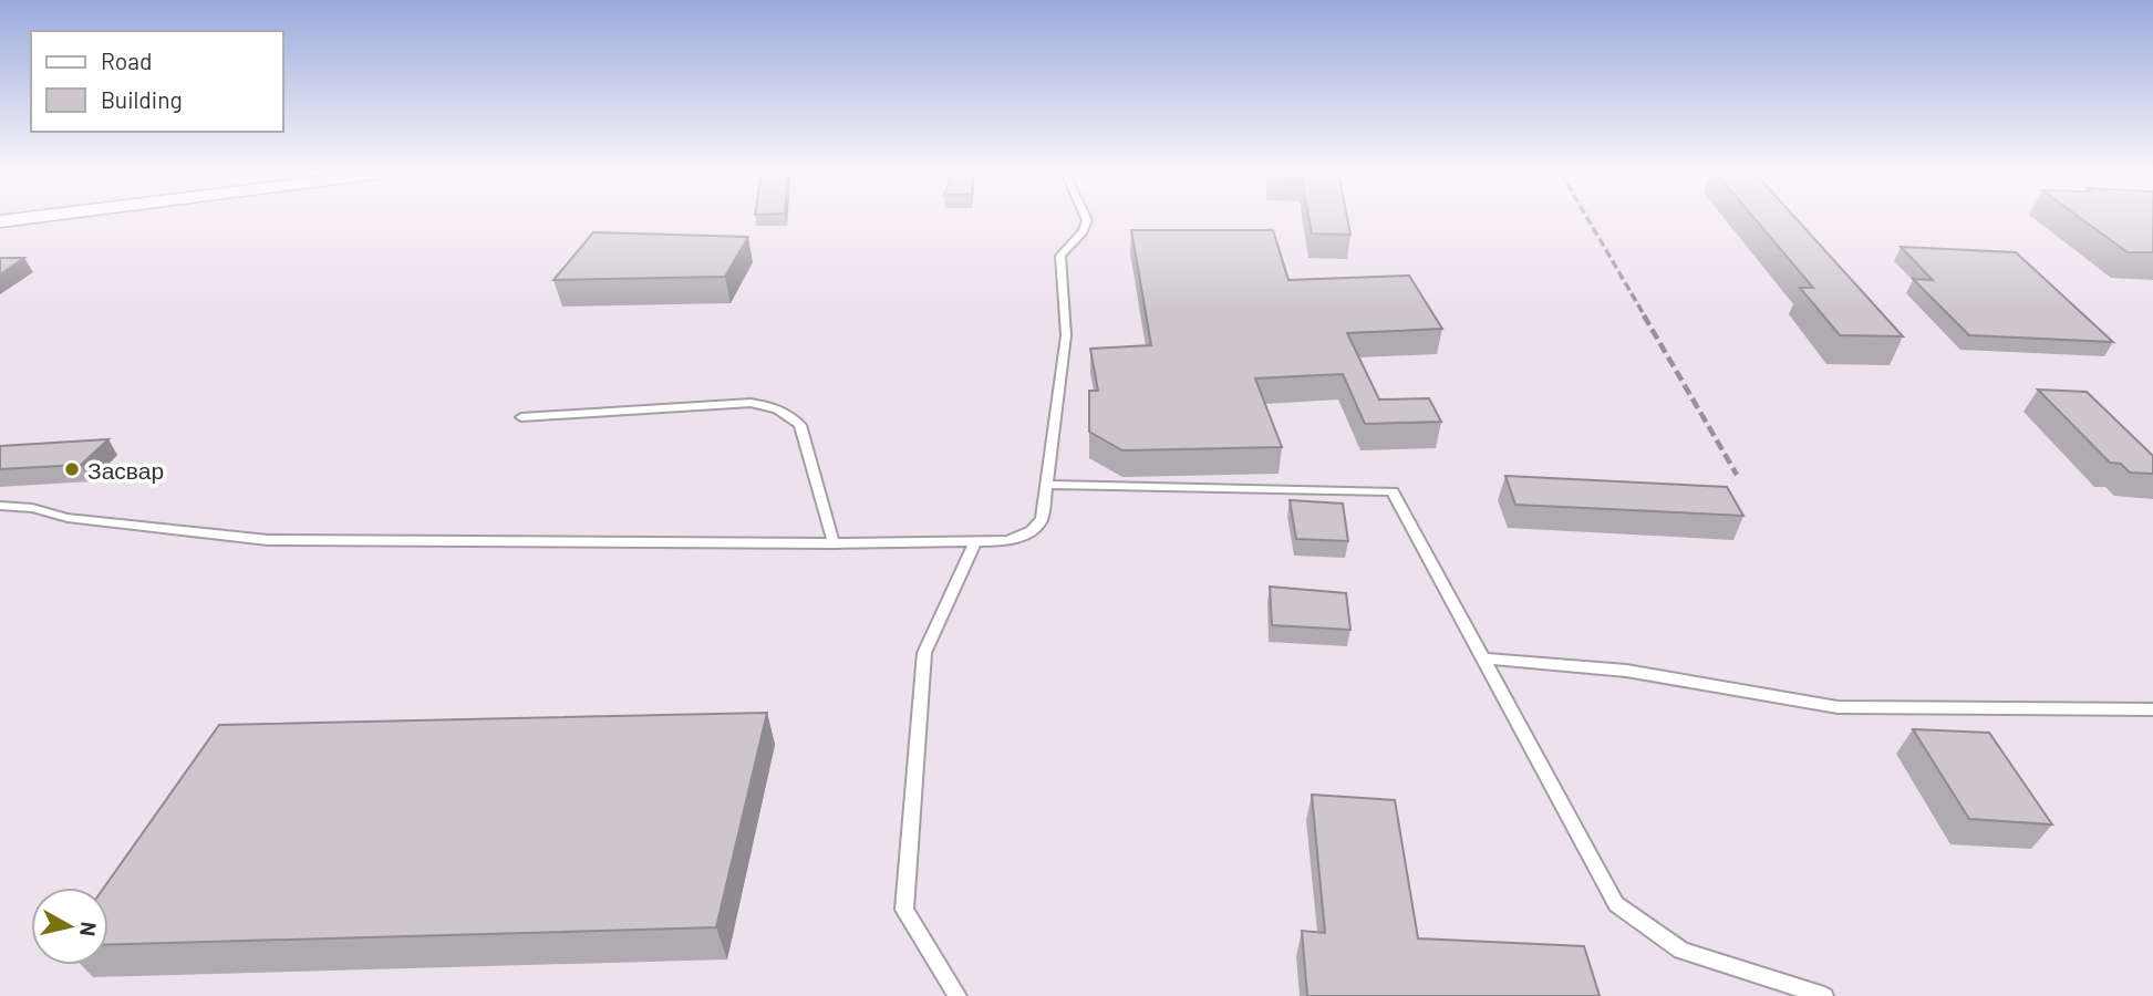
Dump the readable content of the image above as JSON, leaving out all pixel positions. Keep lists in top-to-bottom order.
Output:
{
  "places": ["Засвар"],
  "legend": ["Road", "Building"],
  "north": "right"
}
